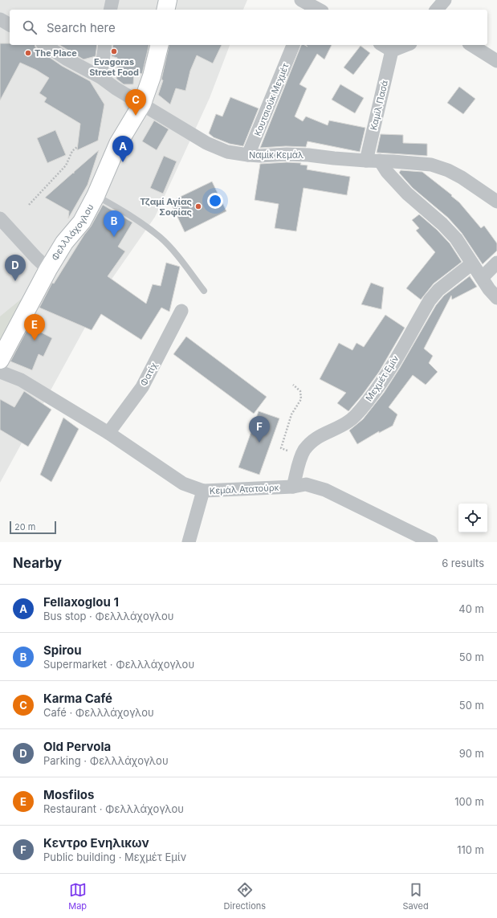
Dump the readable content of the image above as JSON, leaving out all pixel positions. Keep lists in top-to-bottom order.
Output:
{
  "streets": {
    "street": [
      "Κουτσιούκ Μεχμέτ",
      "Καμίλ Πασά",
      "Ναμίκ Κεμάλ",
      "Φελλλάχογλου",
      "Φατίχ",
      "Μεχμέτ Εμίν",
      "Κεμάλ Ατατούρκ"
    ]
  },
  "crossings": [
    ["Κουτσιούκ Μεχμέτ", "Ναμίκ Κεμάλ"],
    ["Καμίλ Πασά", "Ναμίκ Κεμάλ"],
    ["Ναμίκ Κεμάλ", "Φελλλάχογλου"],
    ["Φατίχ", "Κεμάλ Ατατούρκ"],
    ["Μεχμέτ Εμίν", "Κεμάλ Ατατούρκ"]
  ],
  "places": ["Evagoras Street Food", "The Place", "Τζαμί Αγίας Σοφίας"],
  "scale_bar": "20 m",
  "page": {
    "search": "Search here",
    "pins": [
      "C",
      "A",
      "B",
      "D",
      "E",
      "F"
    ],
    "scale": "20 m",
    "heading": ["Nearby", "6 results"],
    "list": [
      {
        "mark": "A",
        "name": "Fellaxoglou 1",
        "note": "Bus stop · Φελλλάχογλου",
        "value": "40 m"
      },
      {
        "mark": "B",
        "name": "Spirou",
        "note": "Supermarket · Φελλλάχογλου",
        "value": "50 m"
      },
      {
        "mark": "C",
        "name": "Karma Café",
        "note": "Café · Φελλλάχογλου",
        "value": "50 m"
      },
      {
        "mark": "D",
        "name": "Old Pervola",
        "note": "Parking · Φελλλάχογλου",
        "value": "90 m"
      },
      {
        "mark": "E",
        "name": "Mosfilos",
        "note": "Restaurant · Φελλλάχογλου",
        "value": "100 m"
      },
      {
        "mark": "F",
        "name": "Κεντρο Ενηλικων",
        "note": "Public building · Μεχμέτ Εμίν",
        "value": "110 m"
      }
    ],
    "nav": ["Map", "Directions", "Saved"]
  }
}
